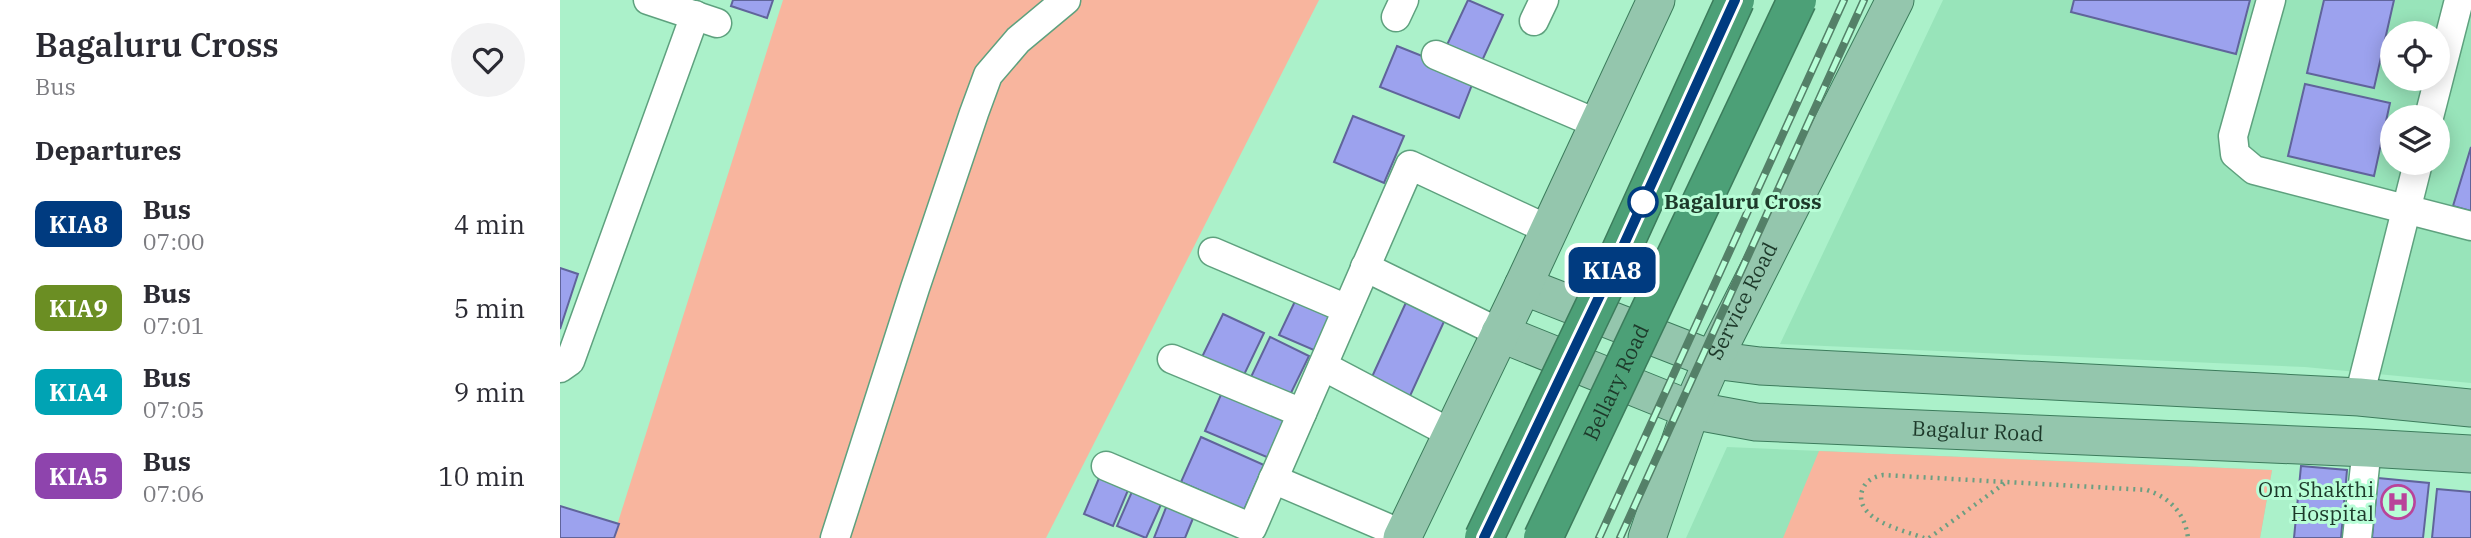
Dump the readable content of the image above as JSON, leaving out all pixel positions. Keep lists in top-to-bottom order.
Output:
{
  "streets": {
    "highway": ["Bellary Road"],
    "main road": ["Service Road", "Bagalur Road"]
  },
  "crossings": [
    ["Service Road", "Bagalur Road"]
  ],
  "places": {
    "other": ["Bagaluru Cross"],
    "hospital": ["Om Shakthi Hospital"]
  },
  "lines": ["bus line KIA8"],
  "page": {
    "heading": [
      ["Bagaluru Cross", "Bus"],
      "Departures"
    ],
    "on_map": "KIA8",
    "list": [
      {
        "mark": "KIA8",
        "name": "Bus",
        "note": "07:00",
        "value": "4 min"
      },
      {
        "mark": "KIA9",
        "name": "Bus",
        "note": "07:01",
        "value": "5 min"
      },
      {
        "mark": "KIA4",
        "name": "Bus",
        "note": "07:05",
        "value": "9 min"
      },
      {
        "mark": "KIA5",
        "name": "Bus",
        "note": "07:06",
        "value": "10 min"
      }
    ]
  }
}
